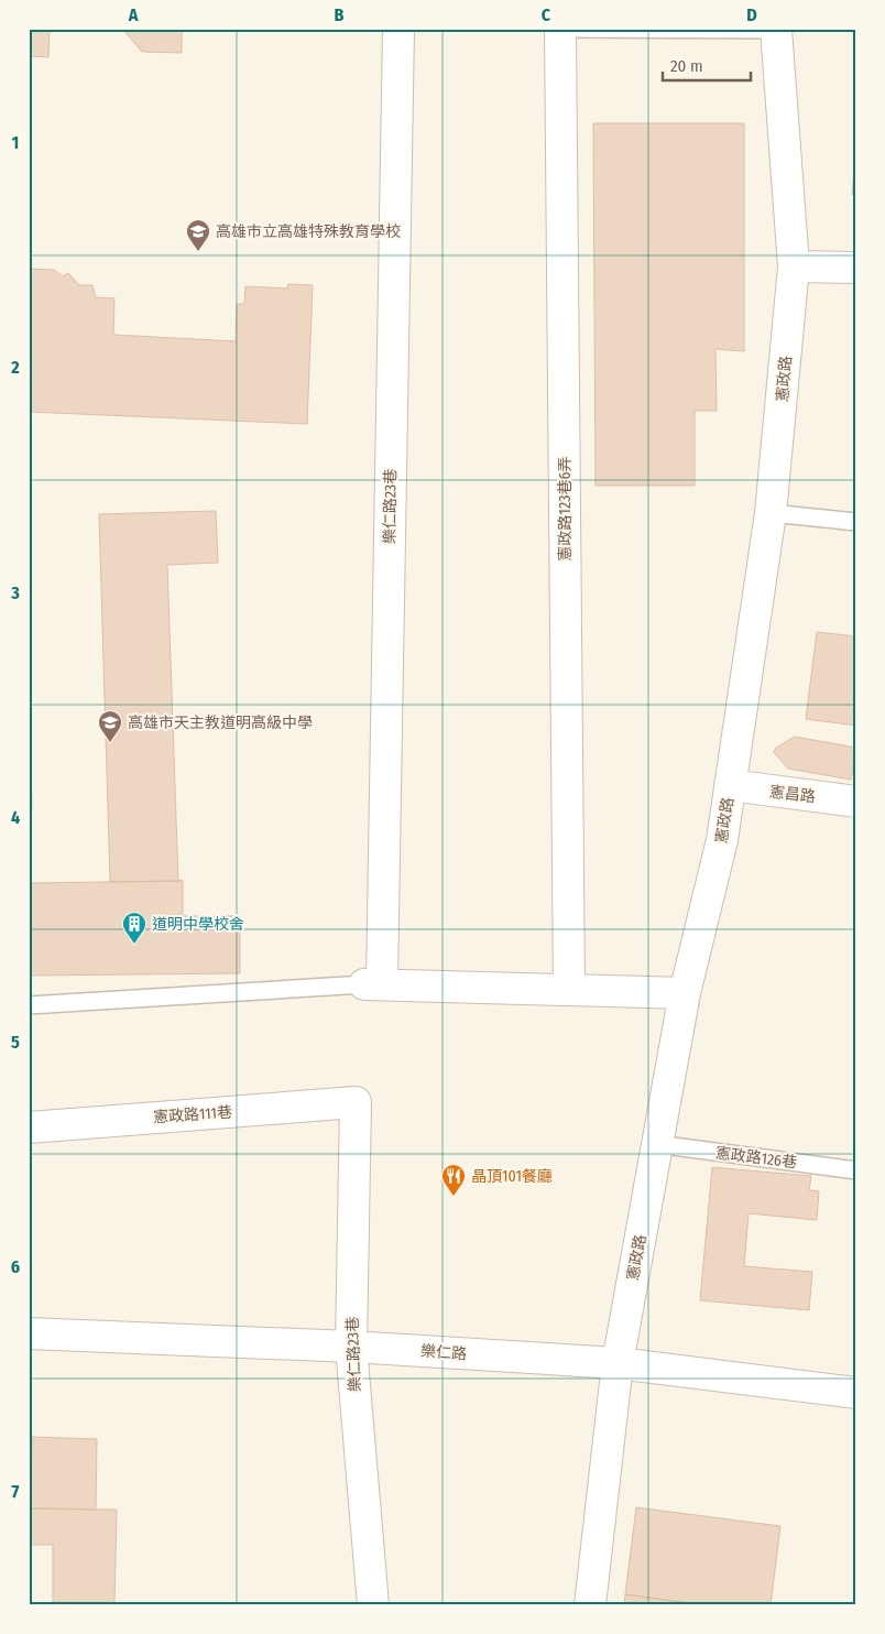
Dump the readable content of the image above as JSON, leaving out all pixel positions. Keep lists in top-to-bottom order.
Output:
{
  "streets": {
    "street": [
      "憲政路",
      "樂仁路23巷",
      "憲政路123巷6弄",
      "憲昌路",
      "憲政路111巷",
      "樂仁路"
    ],
    "lane": ["憲政路126巷"]
  },
  "crossings": [
    ["憲政路", "憲昌路"],
    ["憲政路", "憲政路126巷"],
    ["憲政路", "樂仁路"],
    ["樂仁路23巷", "憲政路111巷"],
    ["樂仁路23巷", "樂仁路"]
  ],
  "places": {
    "school or university": ["高雄市立高雄特殊教育學校", "高雄市天主教道明高級中學"],
    "building": ["道明中學校舍"],
    "restaurant": ["晶頂101餐廳"]
  },
  "scale_bar": "20 m",
  "grid": {
    "columns": [
      "A",
      "B",
      "C",
      "D"
    ],
    "rows": [
      "1",
      "2",
      "3",
      "4",
      "5",
      "6",
      "7"
    ]
  }
}
